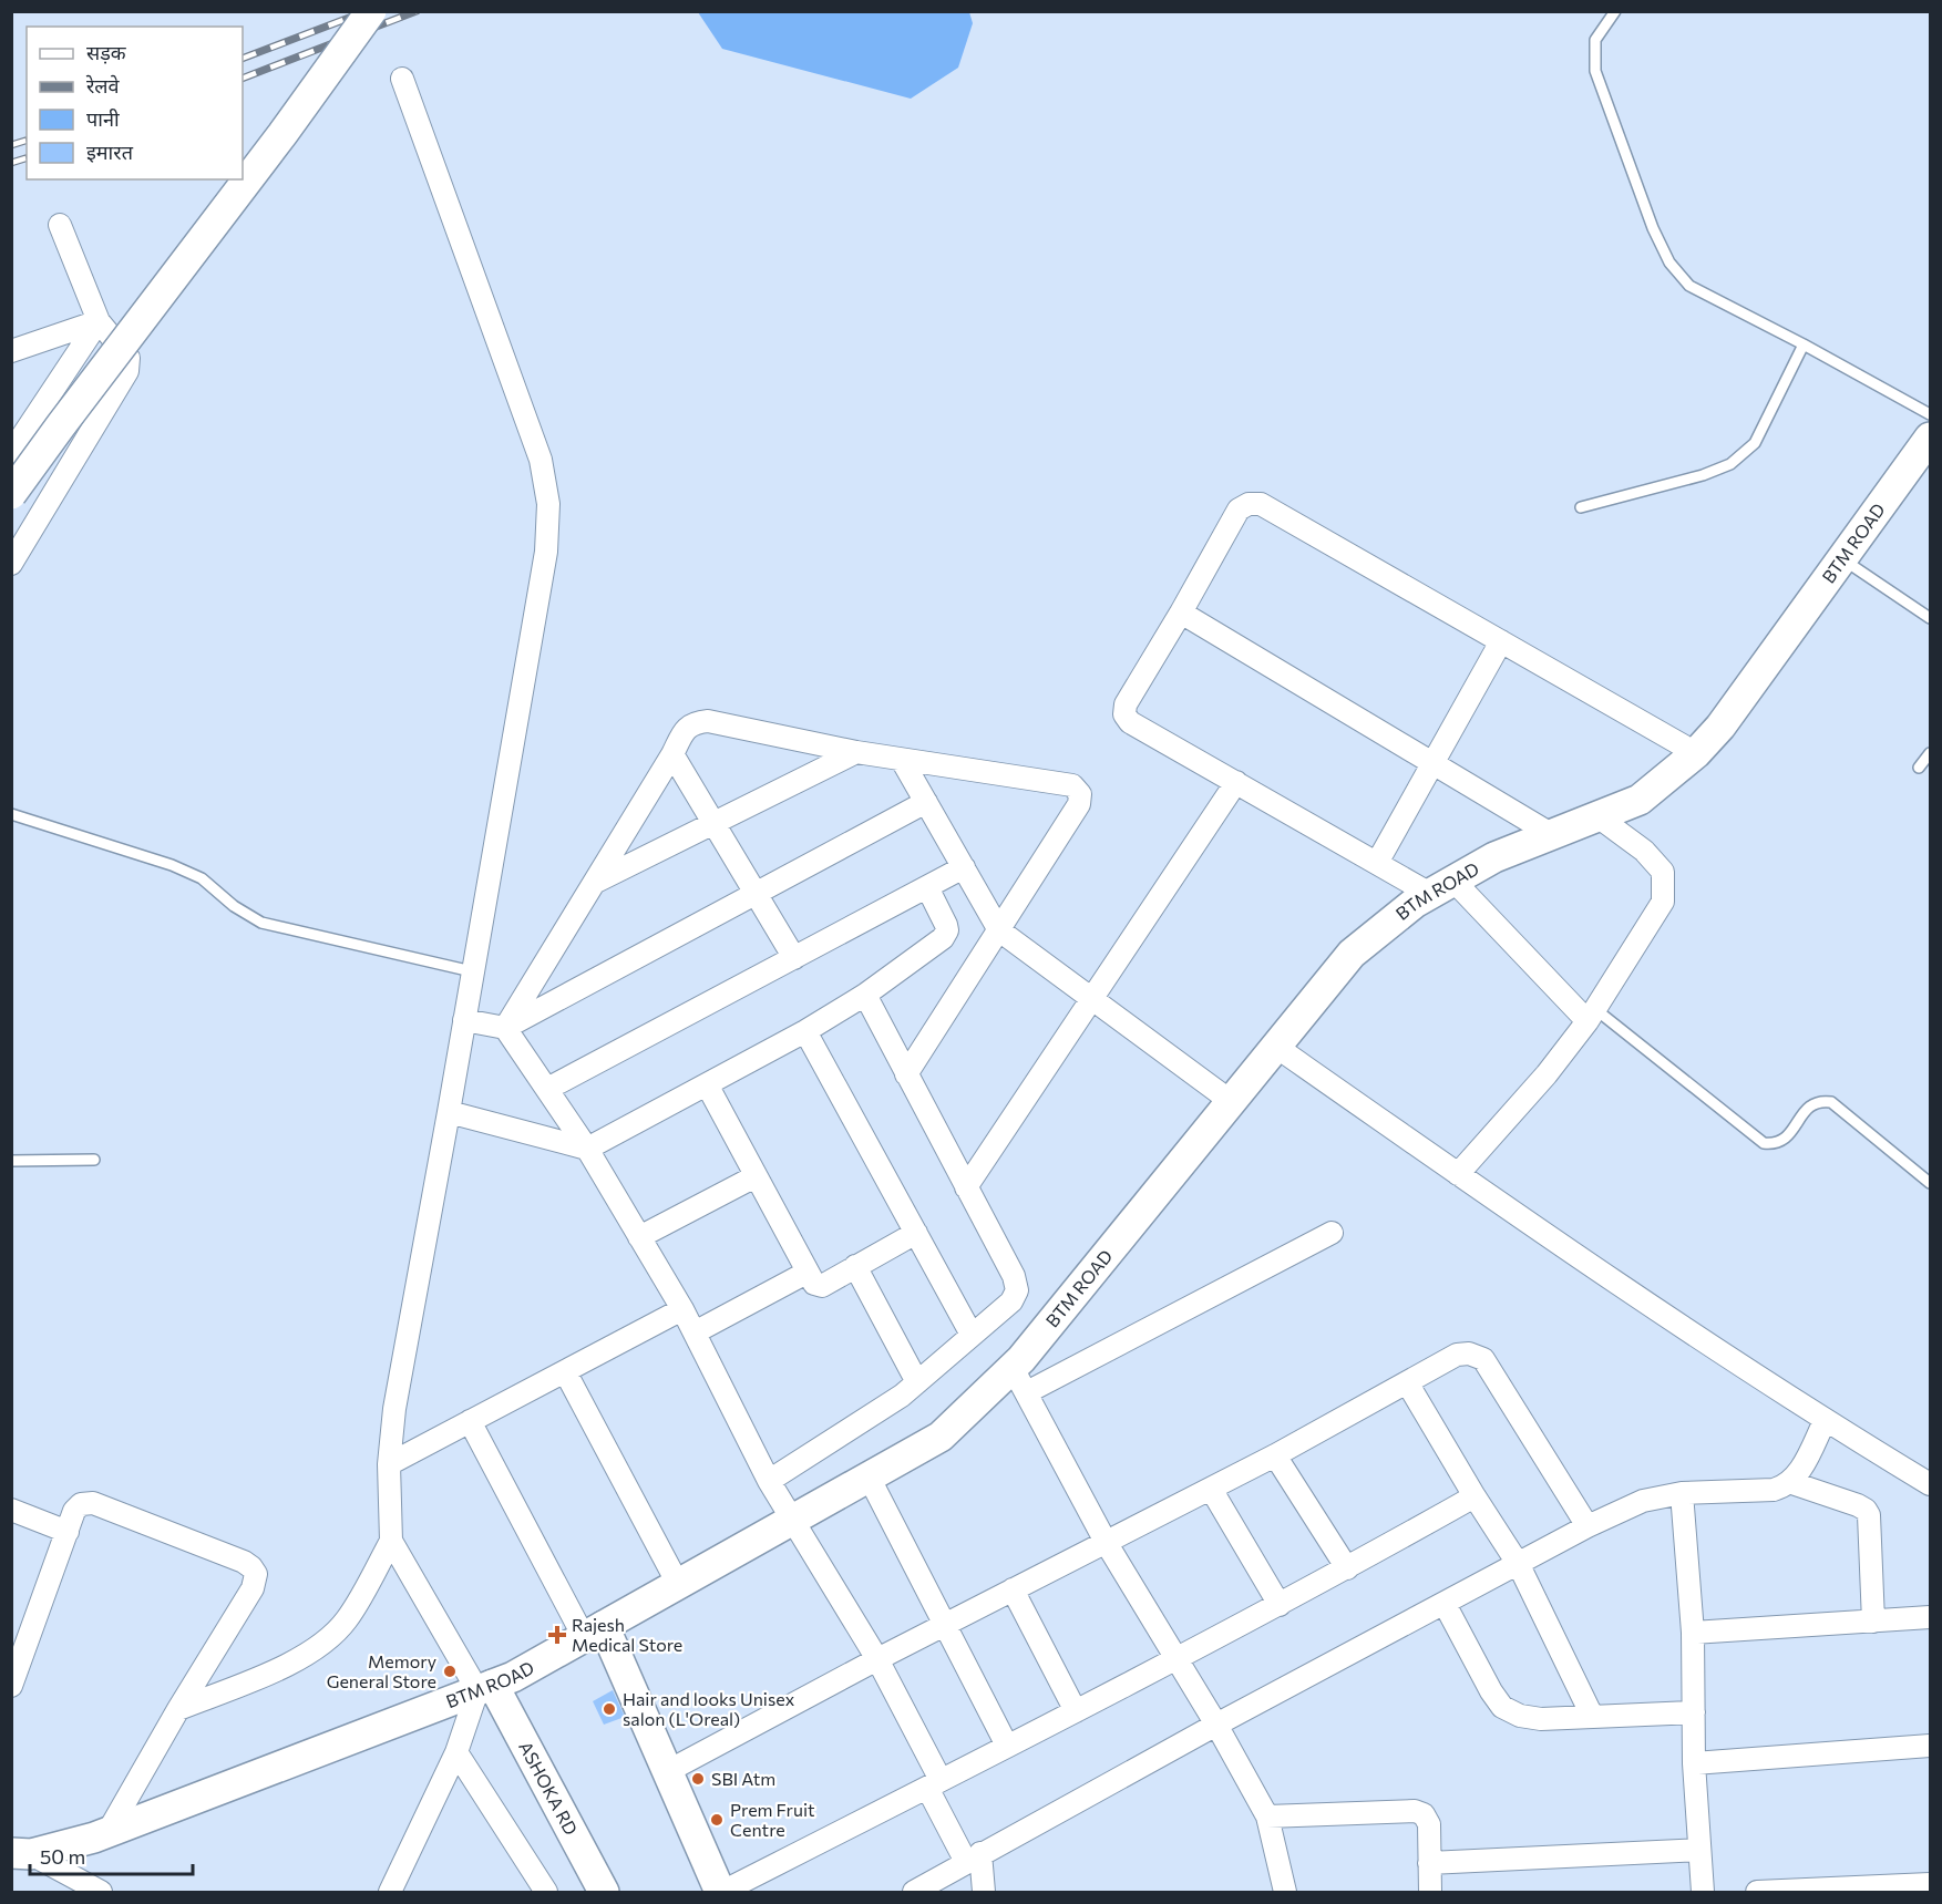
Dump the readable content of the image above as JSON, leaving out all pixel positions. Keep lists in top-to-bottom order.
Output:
{
  "streets": {
    "street": ["BTM ROAD", "ASHOKA RD"]
  },
  "crossings": [
    ["BTM ROAD", "ASHOKA RD"]
  ],
  "places": {
    "health": ["Rajesh Medical Store"],
    "other": [
      "Memory General Store",
      "Hair and looks Unisex salon (L'Oreal)",
      "SBI Atm",
      "Prem Fruit Centre"
    ]
  },
  "legend": [
    "सड़क",
    "रेलवे",
    "पानी",
    "इमारत"
  ],
  "scale_bar": "50 m"
}
